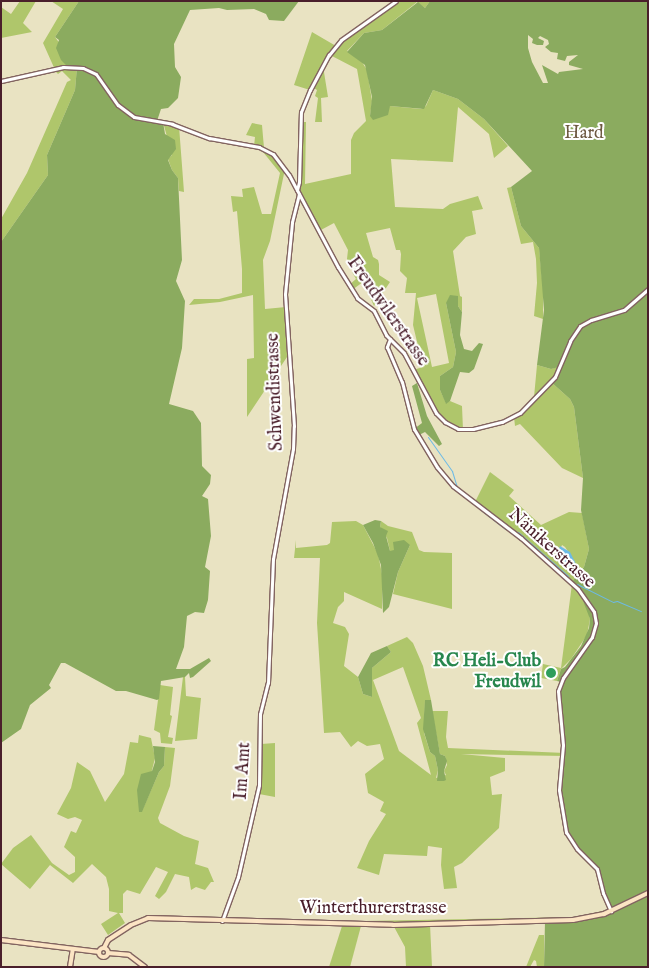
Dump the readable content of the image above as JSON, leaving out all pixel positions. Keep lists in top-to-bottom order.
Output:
{
  "streets": {
    "main road": ["Winterthurerstrasse"],
    "street": [
      "Freudwilerstrasse",
      "Schwendistrasse",
      "Nänikerstrasse",
      "Im Amt"
    ]
  },
  "crossings": [
    ["Freudwilerstrasse", "Schwendistrasse"],
    ["Freudwilerstrasse", "Nänikerstrasse"],
    ["Schwendistrasse", "Im Amt"],
    ["Nänikerstrasse", "Winterthurerstrasse"],
    ["Im Amt", "Winterthurerstrasse"]
  ],
  "parks": ["Hard"],
  "places": ["RC Heli-Club Freudwil"]
}
